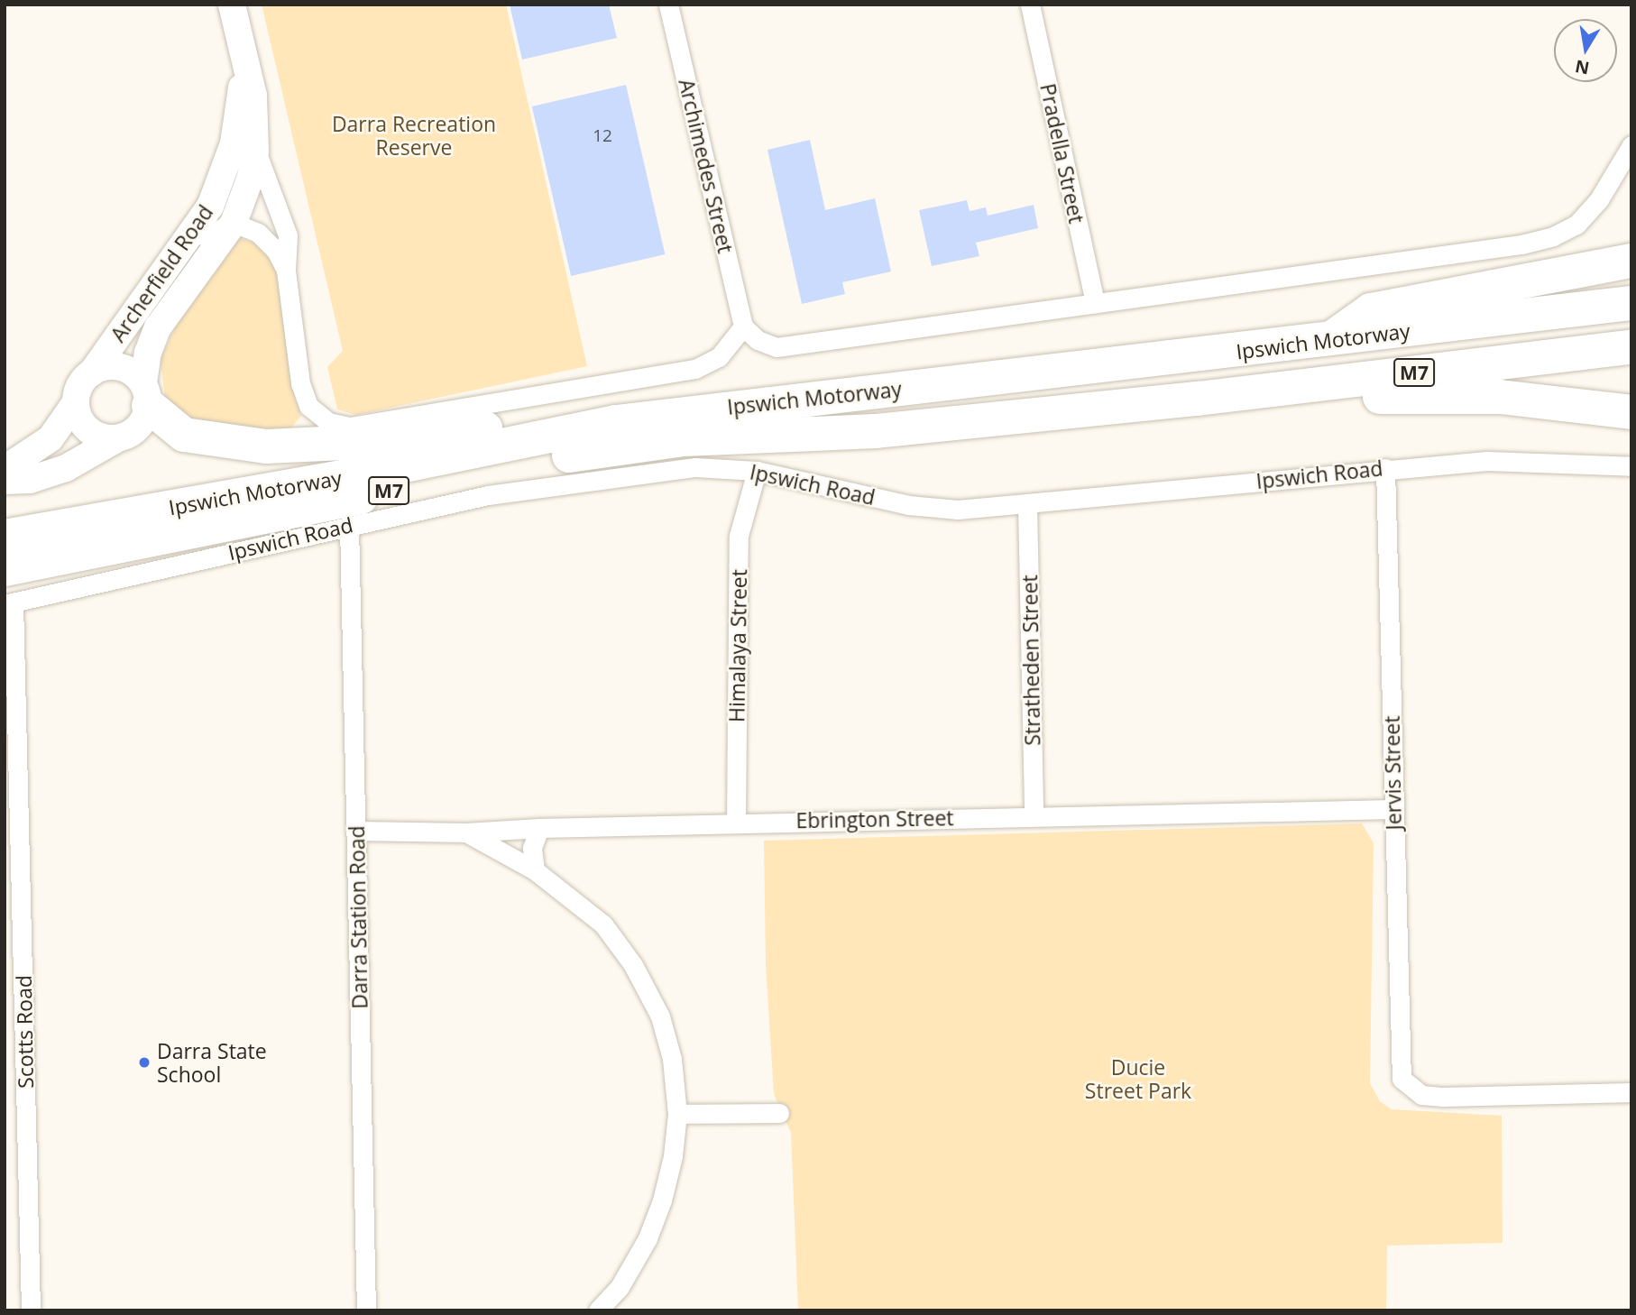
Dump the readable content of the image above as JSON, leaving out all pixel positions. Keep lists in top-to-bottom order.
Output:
{
  "streets": {
    "highway": ["Ipswich Motorway", "M7"],
    "main road": ["Archerfield Road"],
    "street": [
      "Pradella Street",
      "Archimedes Street",
      "Ipswich Road",
      "Himalaya Street",
      "Stratheden Street",
      "Jervis Street",
      "Ebrington Street",
      "Darra Station Road",
      "Scotts Road"
    ]
  },
  "crossings": [
    ["Ipswich Road", "Himalaya Street"],
    ["Ipswich Road", "Stratheden Street"],
    ["Ipswich Road", "Jervis Street"],
    ["Ipswich Road", "Darra Station Road"],
    ["Ipswich Road", "Scotts Road"],
    ["Himalaya Street", "Ebrington Street"],
    ["Stratheden Street", "Ebrington Street"],
    ["Jervis Street", "Ebrington Street"],
    ["Ebrington Street", "Darra Station Road"]
  ],
  "parks": ["Darra Recreation Reserve", "Ducie Street Park"],
  "places": ["Darra State School"],
  "house_numbers": ["12"],
  "north": "bottom"
}
